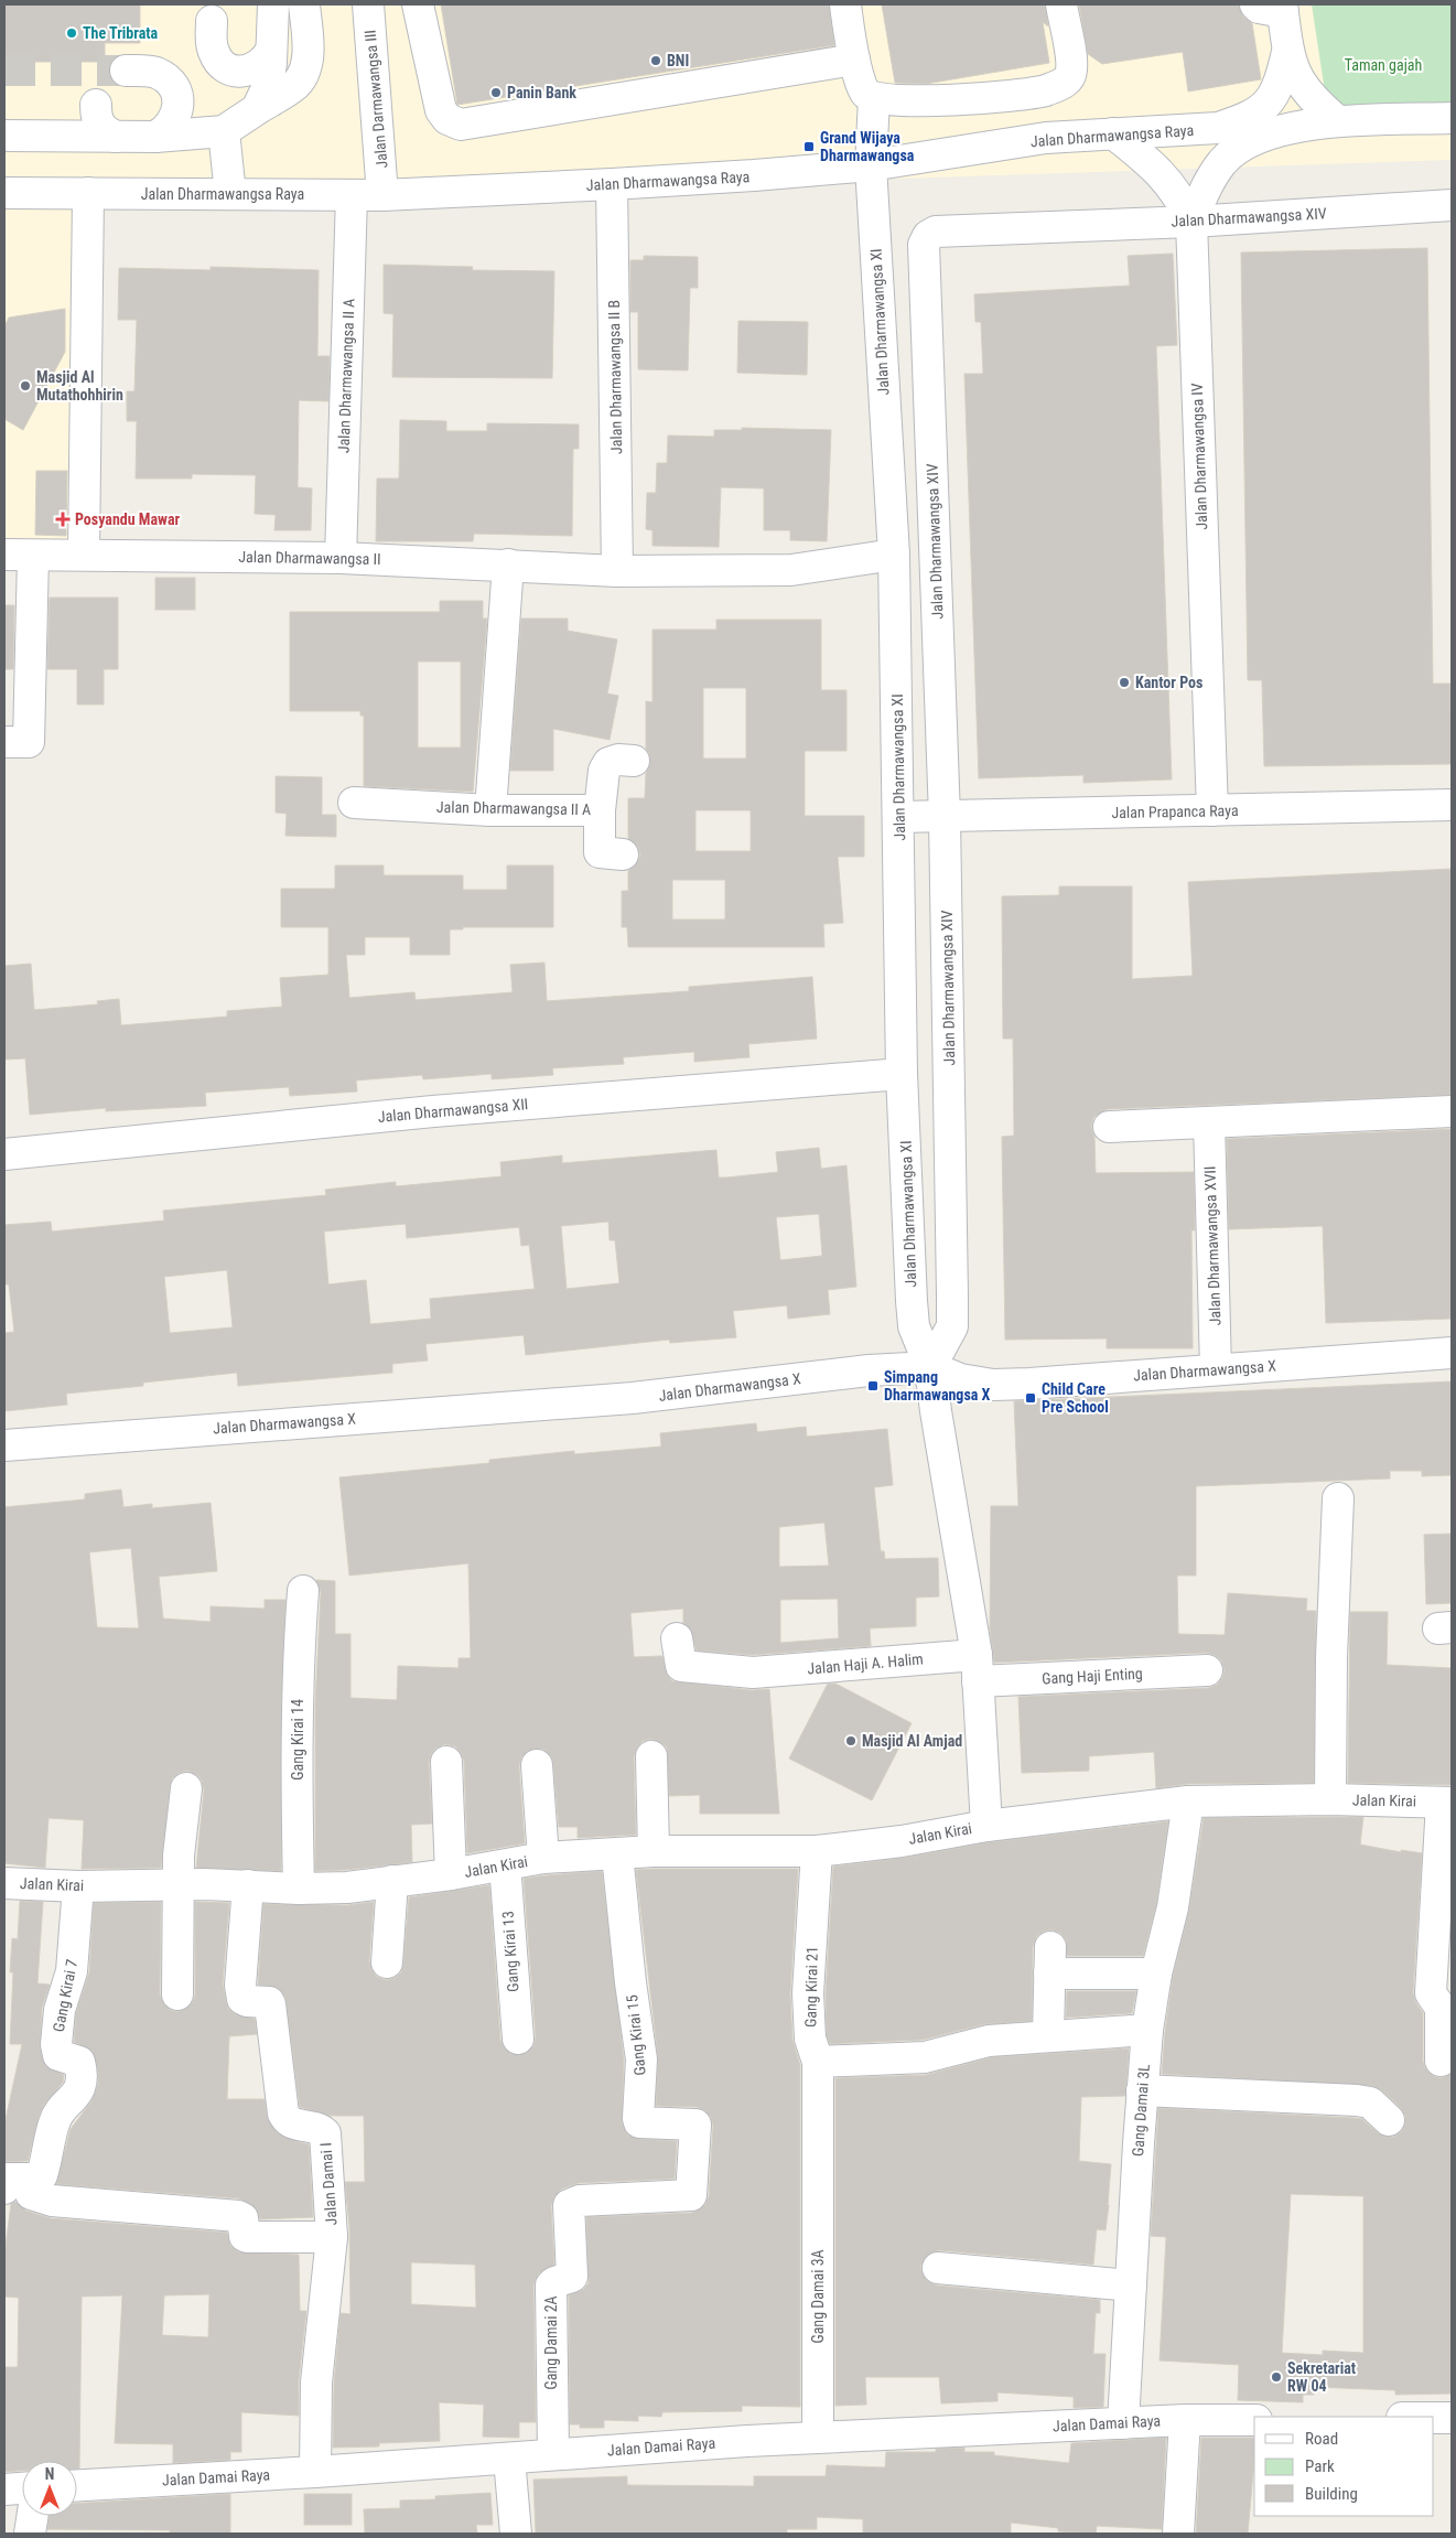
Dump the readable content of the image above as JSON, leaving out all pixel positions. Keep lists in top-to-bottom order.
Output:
{
  "streets": {
    "street": [
      "Jalan Darmawangsa III",
      "Jalan Dharmawangsa Raya",
      "Jalan Dharmawangsa XIV",
      "Jalan Dharmawangsa XI",
      "Jalan Dharmawangsa II A",
      "Jalan Dharmawangsa II B",
      "Jalan Dharmawangsa IV",
      "Jalan Dharmawangsa II",
      "Jalan Prapanca Raya",
      "Jalan Dharmawangsa XII",
      "Jalan Dharmawangsa XVII",
      "Jalan Dharmawangsa X",
      "Jalan Haji A. Halim",
      "Gang Haji Enting",
      "Gang Kirai 14",
      "Jalan Kirai",
      "Gang Kirai 13",
      "Gang Kirai 21",
      "Gang Kirai 7",
      "Gang Kirai 15",
      "Gang Damai 3L",
      "Jalan Damai I",
      "Gang Damai 3A",
      "Gang Damai 2A",
      "Jalan Damai Raya"
    ]
  },
  "crossings": [
    ["Jalan Darmawangsa III", "Jalan Dharmawangsa Raya"],
    ["Jalan Dharmawangsa Raya", "Jalan Dharmawangsa XI"],
    ["Jalan Dharmawangsa Raya", "Jalan Dharmawangsa II A"],
    ["Jalan Dharmawangsa Raya", "Jalan Dharmawangsa II B"],
    ["Jalan Dharmawangsa XIV", "Jalan Dharmawangsa XI"],
    ["Jalan Dharmawangsa XIV", "Jalan Dharmawangsa IV"],
    ["Jalan Dharmawangsa XIV", "Jalan Prapanca Raya"],
    ["Jalan Dharmawangsa XIV", "Jalan Dharmawangsa X"],
    ["Jalan Dharmawangsa XIV", "Jalan Kirai"],
    ["Jalan Dharmawangsa XI", "Jalan Dharmawangsa II"],
    ["Jalan Dharmawangsa XI", "Jalan Prapanca Raya"],
    ["Jalan Dharmawangsa XI", "Jalan Dharmawangsa XII"],
    ["Jalan Dharmawangsa XI", "Jalan Dharmawangsa X"],
    ["Jalan Dharmawangsa XI", "Jalan Kirai"],
    ["Jalan Dharmawangsa II A", "Jalan Dharmawangsa II"],
    ["Jalan Dharmawangsa II B", "Jalan Dharmawangsa II"],
    ["Jalan Dharmawangsa IV", "Jalan Prapanca Raya"],
    ["Jalan Dharmawangsa XVII", "Jalan Dharmawangsa X"],
    ["Jalan Dharmawangsa X", "Jalan Kirai"],
    ["Jalan Haji A. Halim", "Gang Haji Enting"],
    ["Jalan Haji A. Halim", "Jalan Kirai"],
    ["Gang Haji Enting", "Jalan Kirai"],
    ["Gang Kirai 14", "Jalan Kirai"],
    ["Jalan Kirai", "Gang Kirai 13"],
    ["Jalan Kirai", "Gang Kirai 21"],
    ["Jalan Kirai", "Gang Kirai 7"],
    ["Jalan Kirai", "Gang Kirai 15"],
    ["Jalan Kirai", "Gang Damai 3L"],
    ["Jalan Kirai", "Jalan Damai I"],
    ["Gang Kirai 21", "Gang Damai 3A"],
    ["Gang Kirai 15", "Gang Damai 2A"],
    ["Gang Damai 3L", "Jalan Damai Raya"],
    ["Jalan Damai I", "Jalan Damai Raya"],
    ["Gang Damai 3A", "Jalan Damai Raya"],
    ["Gang Damai 2A", "Jalan Damai Raya"]
  ],
  "parks": ["Taman gajah"],
  "places": {
    "other": [
      "The Tribrata",
      "BNI",
      "Panin Bank",
      "Masjid Al Mutathohhirin",
      "Kantor Pos",
      "Masjid Al Amjad",
      "Sekretariat RW 04"
    ],
    "transit": ["Grand Wijaya Dharmawangsa", "Simpang Dharmawangsa X", "Child Care Pre School"],
    "health": ["Posyandu Mawar"]
  },
  "legend": ["Road", "Park", "Building"],
  "north": "top"
}
